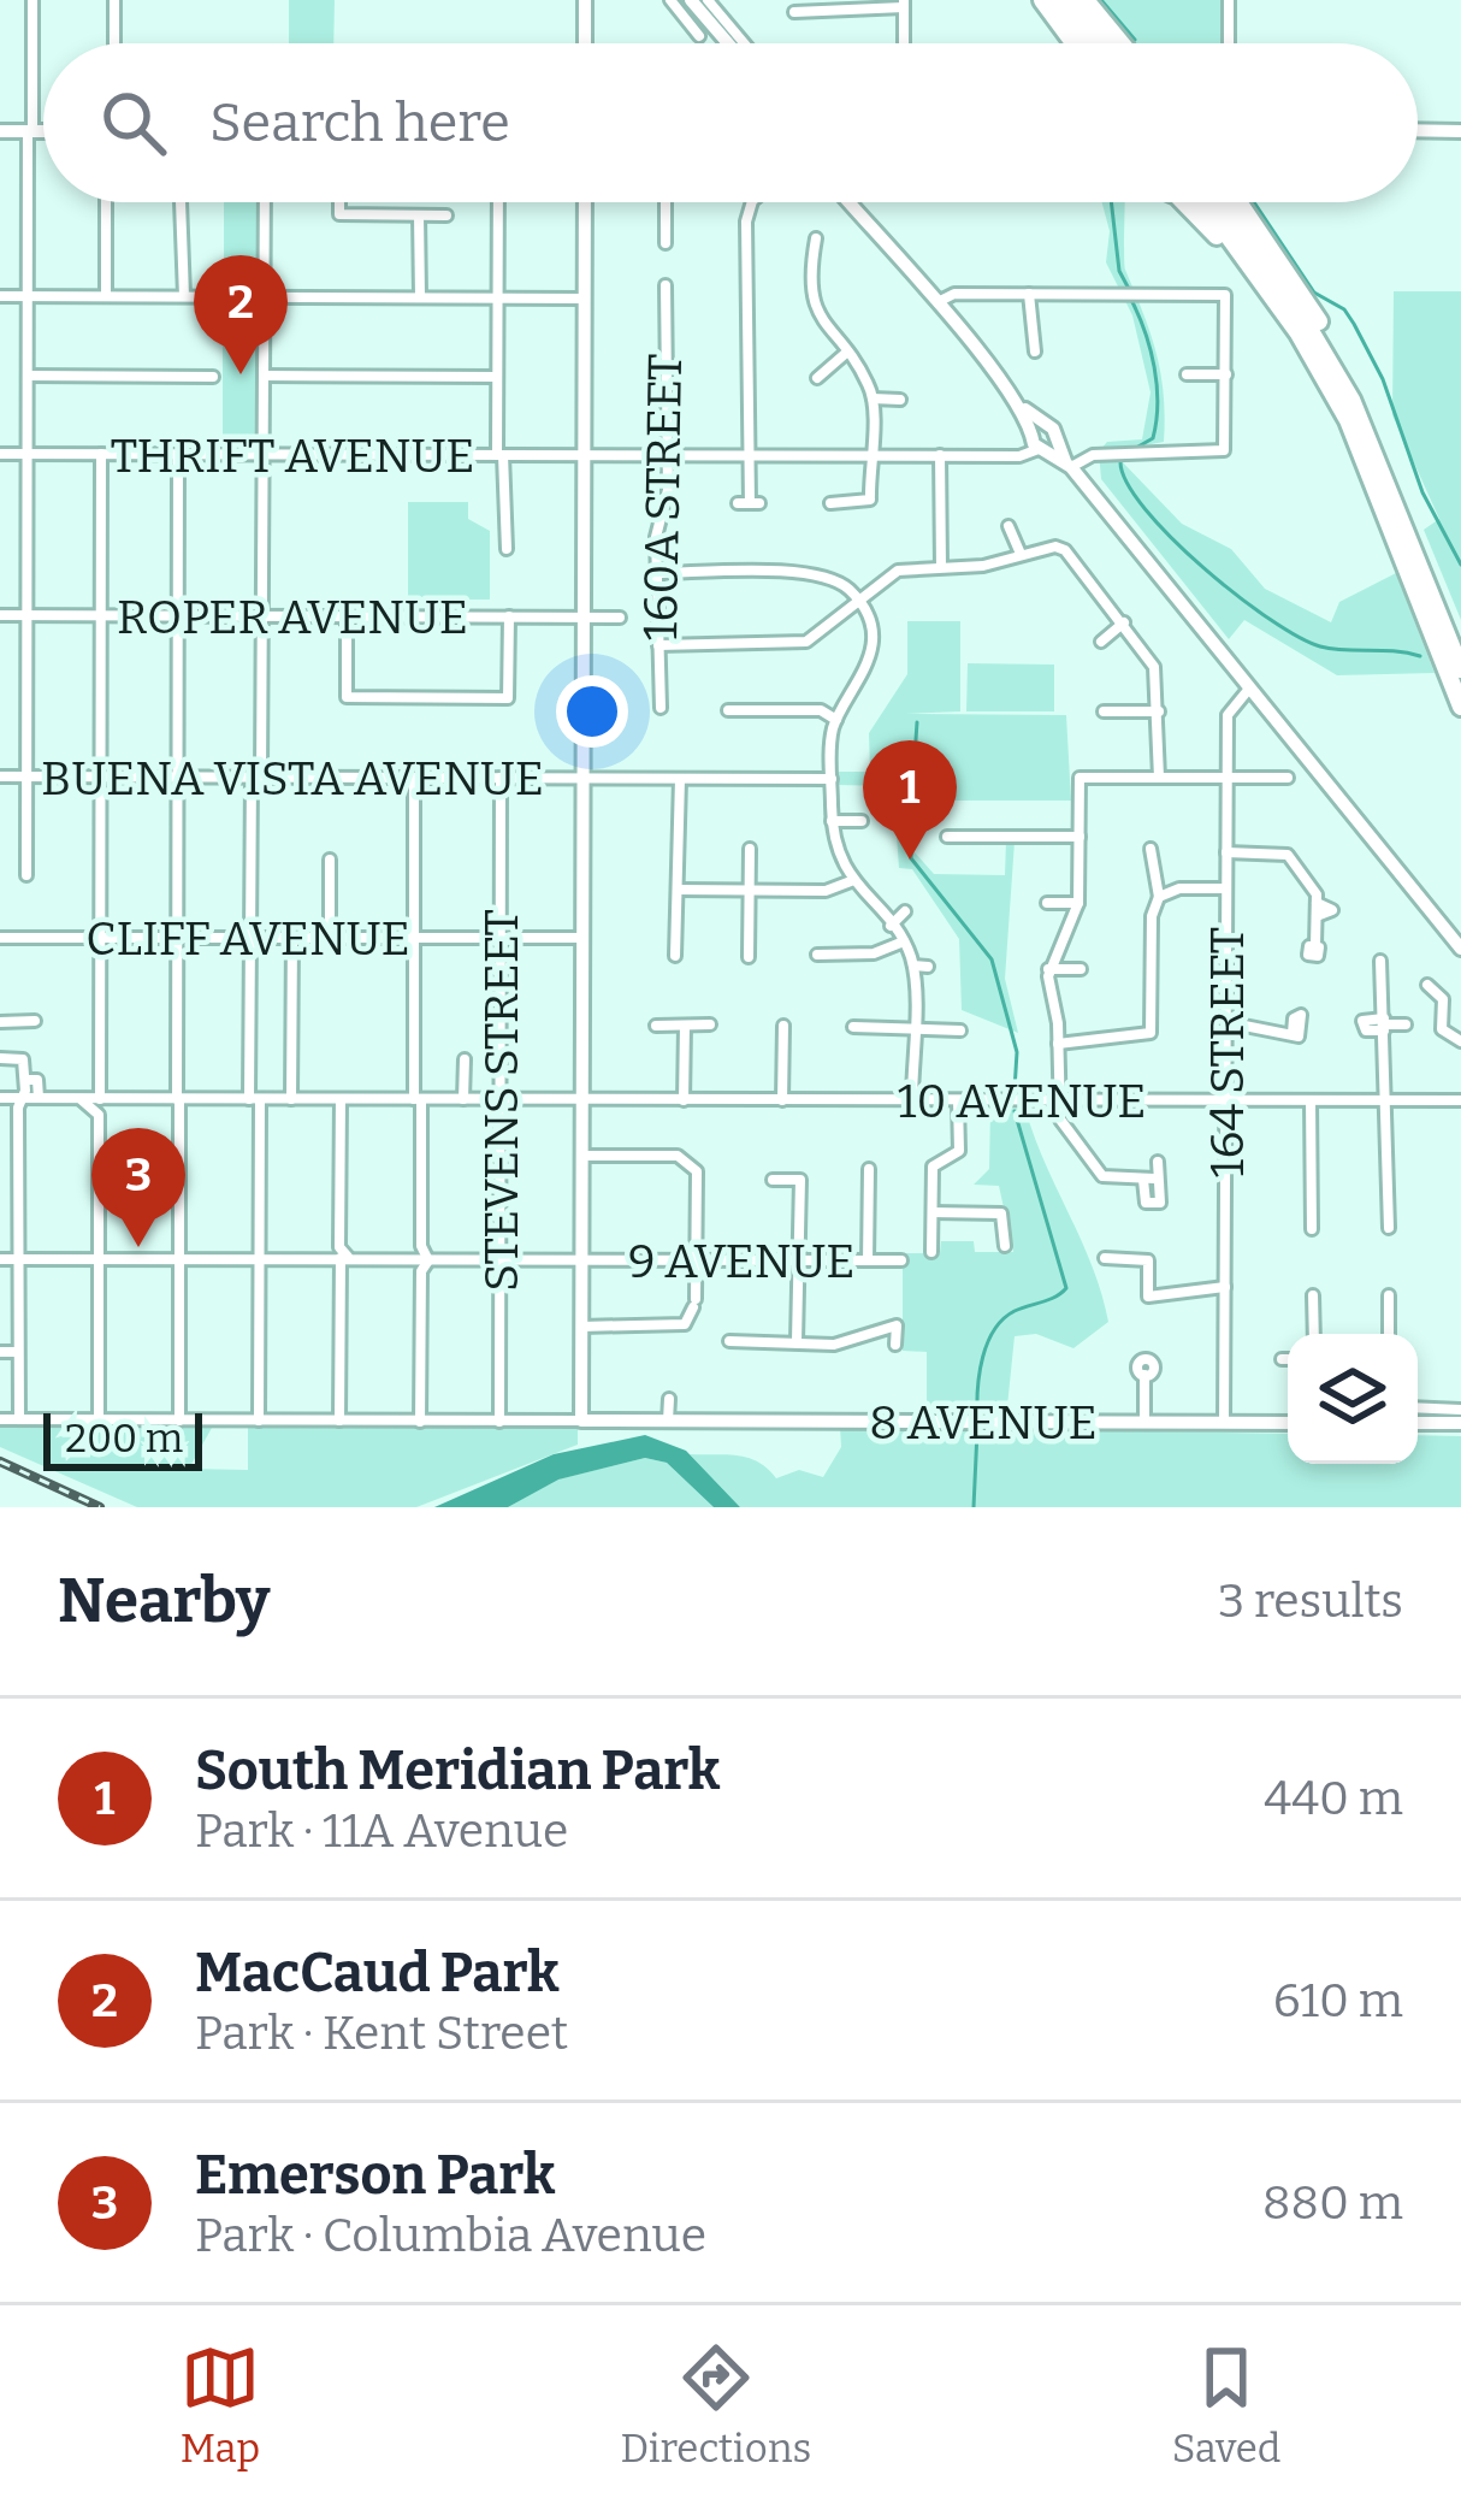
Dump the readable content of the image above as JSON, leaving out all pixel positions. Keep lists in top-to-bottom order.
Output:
{
  "streets": {
    "main road": ["8 AVENUE"],
    "street": [
      "THRIFT AVENUE",
      "160A STREET",
      "ROPER AVENUE",
      "BUENA VISTA AVENUE",
      "CLIFF AVENUE",
      "164 STREET",
      "STEVENS STREET",
      "10 AVENUE",
      "9 AVENUE"
    ]
  },
  "crossings": [
    ["THRIFT AVENUE", "160A STREET"],
    ["BUENA VISTA AVENUE", "STEVENS STREET"],
    ["CLIFF AVENUE", "STEVENS STREET"],
    ["164 STREET", "10 AVENUE"],
    ["164 STREET", "8 AVENUE"],
    ["STEVENS STREET", "10 AVENUE"],
    ["STEVENS STREET", "9 AVENUE"]
  ],
  "scale_bar": "200 m",
  "page": {
    "search": "Search here",
    "pins": ["2", "1", "3"],
    "scale": "200 m",
    "heading": ["Nearby", "3 results"],
    "list": [
      {
        "mark": "1",
        "name": "South Meridian Park",
        "note": "Park · 11A Avenue",
        "value": "440 m"
      },
      {
        "mark": "2",
        "name": "MacCaud Park",
        "note": "Park · Kent Street",
        "value": "610 m"
      },
      {
        "mark": "3",
        "name": "Emerson Park",
        "note": "Park · Columbia Avenue",
        "value": "880 m"
      }
    ],
    "nav": ["Map", "Directions", "Saved"]
  }
}
